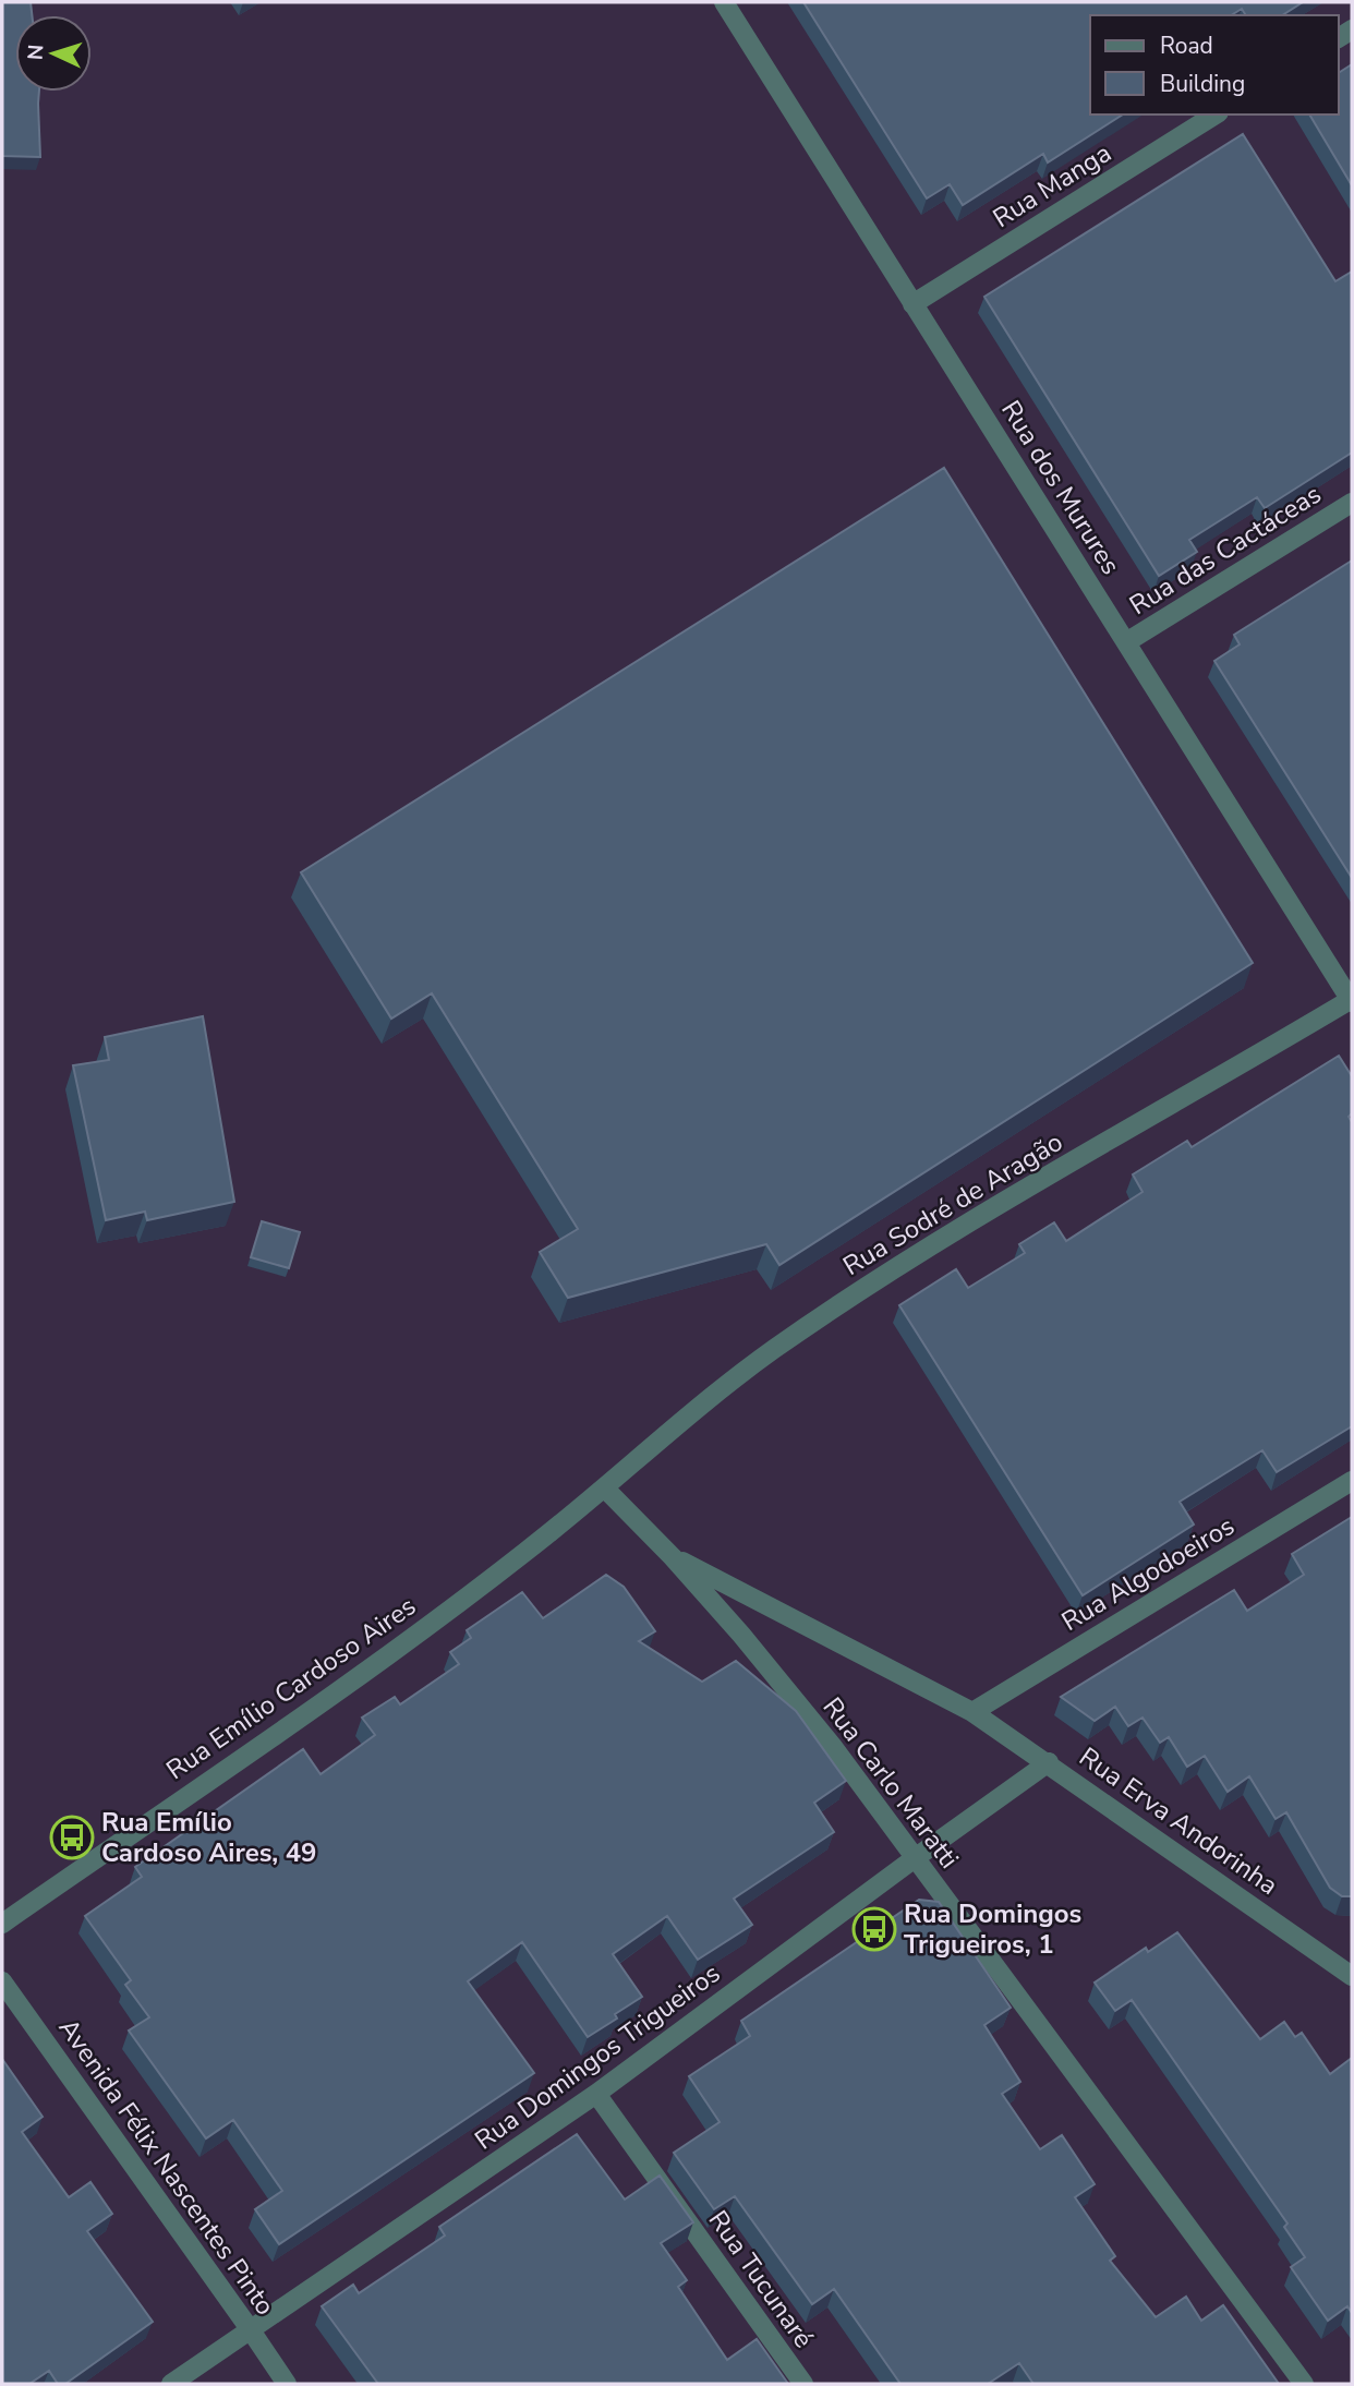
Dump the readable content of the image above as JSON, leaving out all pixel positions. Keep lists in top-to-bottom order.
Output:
{
  "streets": {
    "street": [
      "Rua Manga",
      "Rua dos Murures",
      "Rua das Cactáceas",
      "Rua Sodré de Aragão",
      "Rua Algodoeiros",
      "Rua Emílio Cardoso Aires",
      "Rua Carlo Maratti",
      "Rua Erva Andorinha",
      "Rua Domingos Trigueiros",
      "Avenida Félix Nascentes Pinto",
      "Rua Tucunaré"
    ]
  },
  "crossings": [
    ["Rua Manga", "Rua dos Murures"],
    ["Rua dos Murures", "Rua das Cactáceas"],
    ["Rua dos Murures", "Rua Sodré de Aragão"],
    ["Rua Sodré de Aragão", "Rua Emílio Cardoso Aires"],
    ["Rua Sodré de Aragão", "Rua Carlo Maratti"],
    ["Rua Algodoeiros", "Rua Erva Andorinha"],
    ["Rua Emílio Cardoso Aires", "Rua Carlo Maratti"],
    ["Rua Carlo Maratti", "Rua Domingos Trigueiros"],
    ["Rua Erva Andorinha", "Rua Domingos Trigueiros"],
    ["Rua Domingos Trigueiros", "Avenida Félix Nascentes Pinto"],
    ["Rua Domingos Trigueiros", "Rua Tucunaré"]
  ],
  "places": {
    "bus stop": ["Rua Emílio Cardoso Aires, 49", "Rua Domingos Trigueiros, 1"]
  },
  "legend": ["Road", "Building"],
  "north": "left"
}
